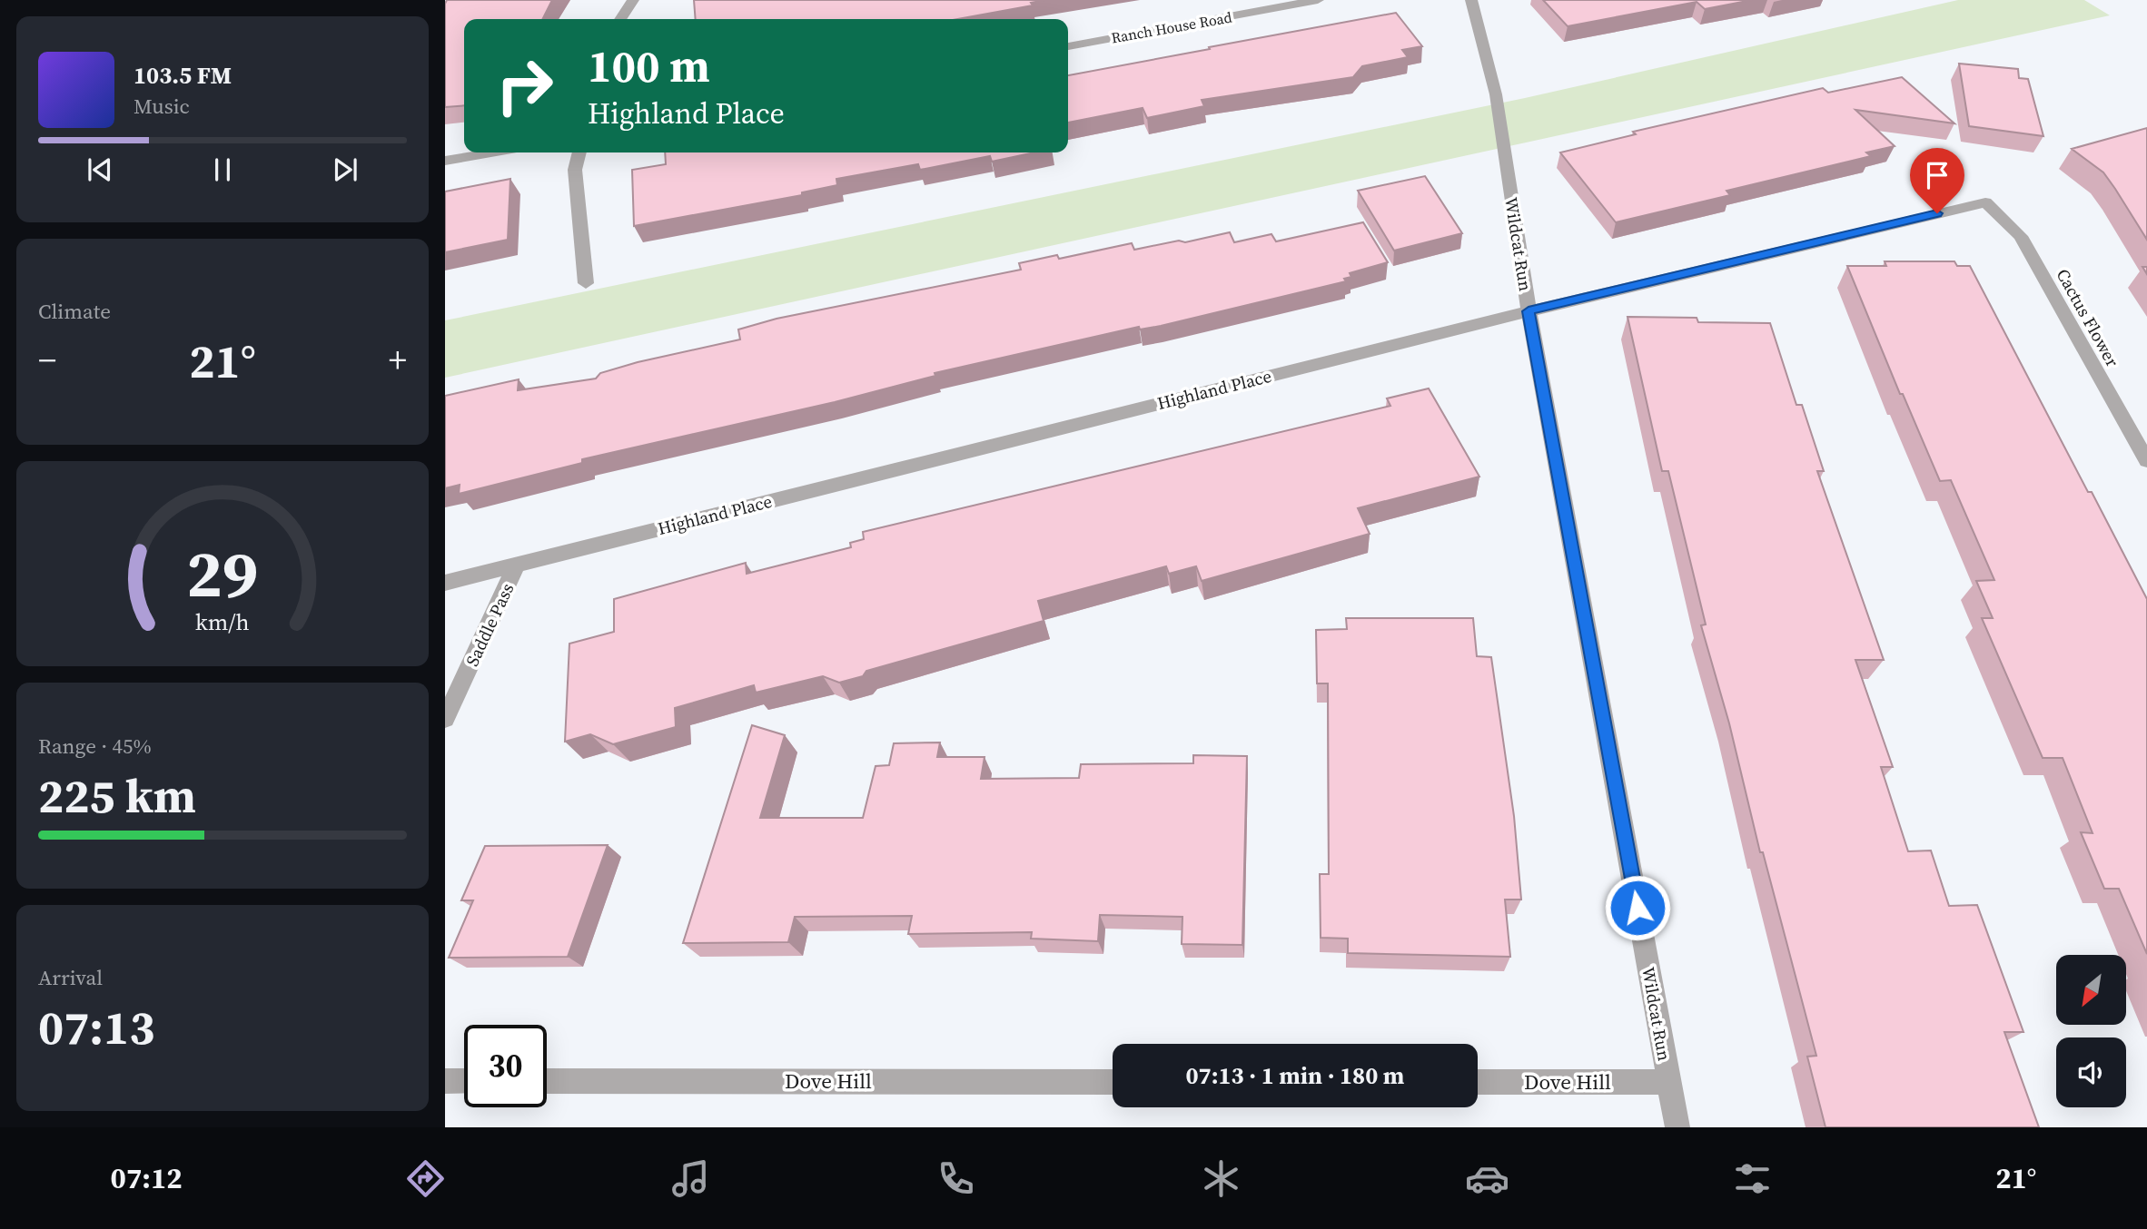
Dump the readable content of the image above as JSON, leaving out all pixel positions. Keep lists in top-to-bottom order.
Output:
{
  "streets": {
    "street": [
      "Ranch House Road",
      "Wildcat Run",
      "Cactus Flower",
      "Highland Place",
      "Saddle Pass",
      "Dove Hill"
    ]
  },
  "crossings": [
    ["Wildcat Run", "Highland Place"],
    ["Wildcat Run", "Dove Hill"],
    ["Cactus Flower", "Highland Place"],
    ["Highland Place", "Saddle Pass"]
  ],
  "north": "bottom left",
  "page": {
    "turn": ["100 m", "Highland Place"],
    "song": ["103.5 FM", "Music"],
    "tile": [
      "Climate",
      ["Range · 45%", "225 km"],
      ["Arrival", "07:13"]
    ],
    "heat": ["−", "21°", "+"],
    "limit": "30",
    "trip": "07:13 · 1 min · 180 m",
    "tabs": ["07:12", "21°"],
    "gauge": ["29", "km/h"]
  }
}
